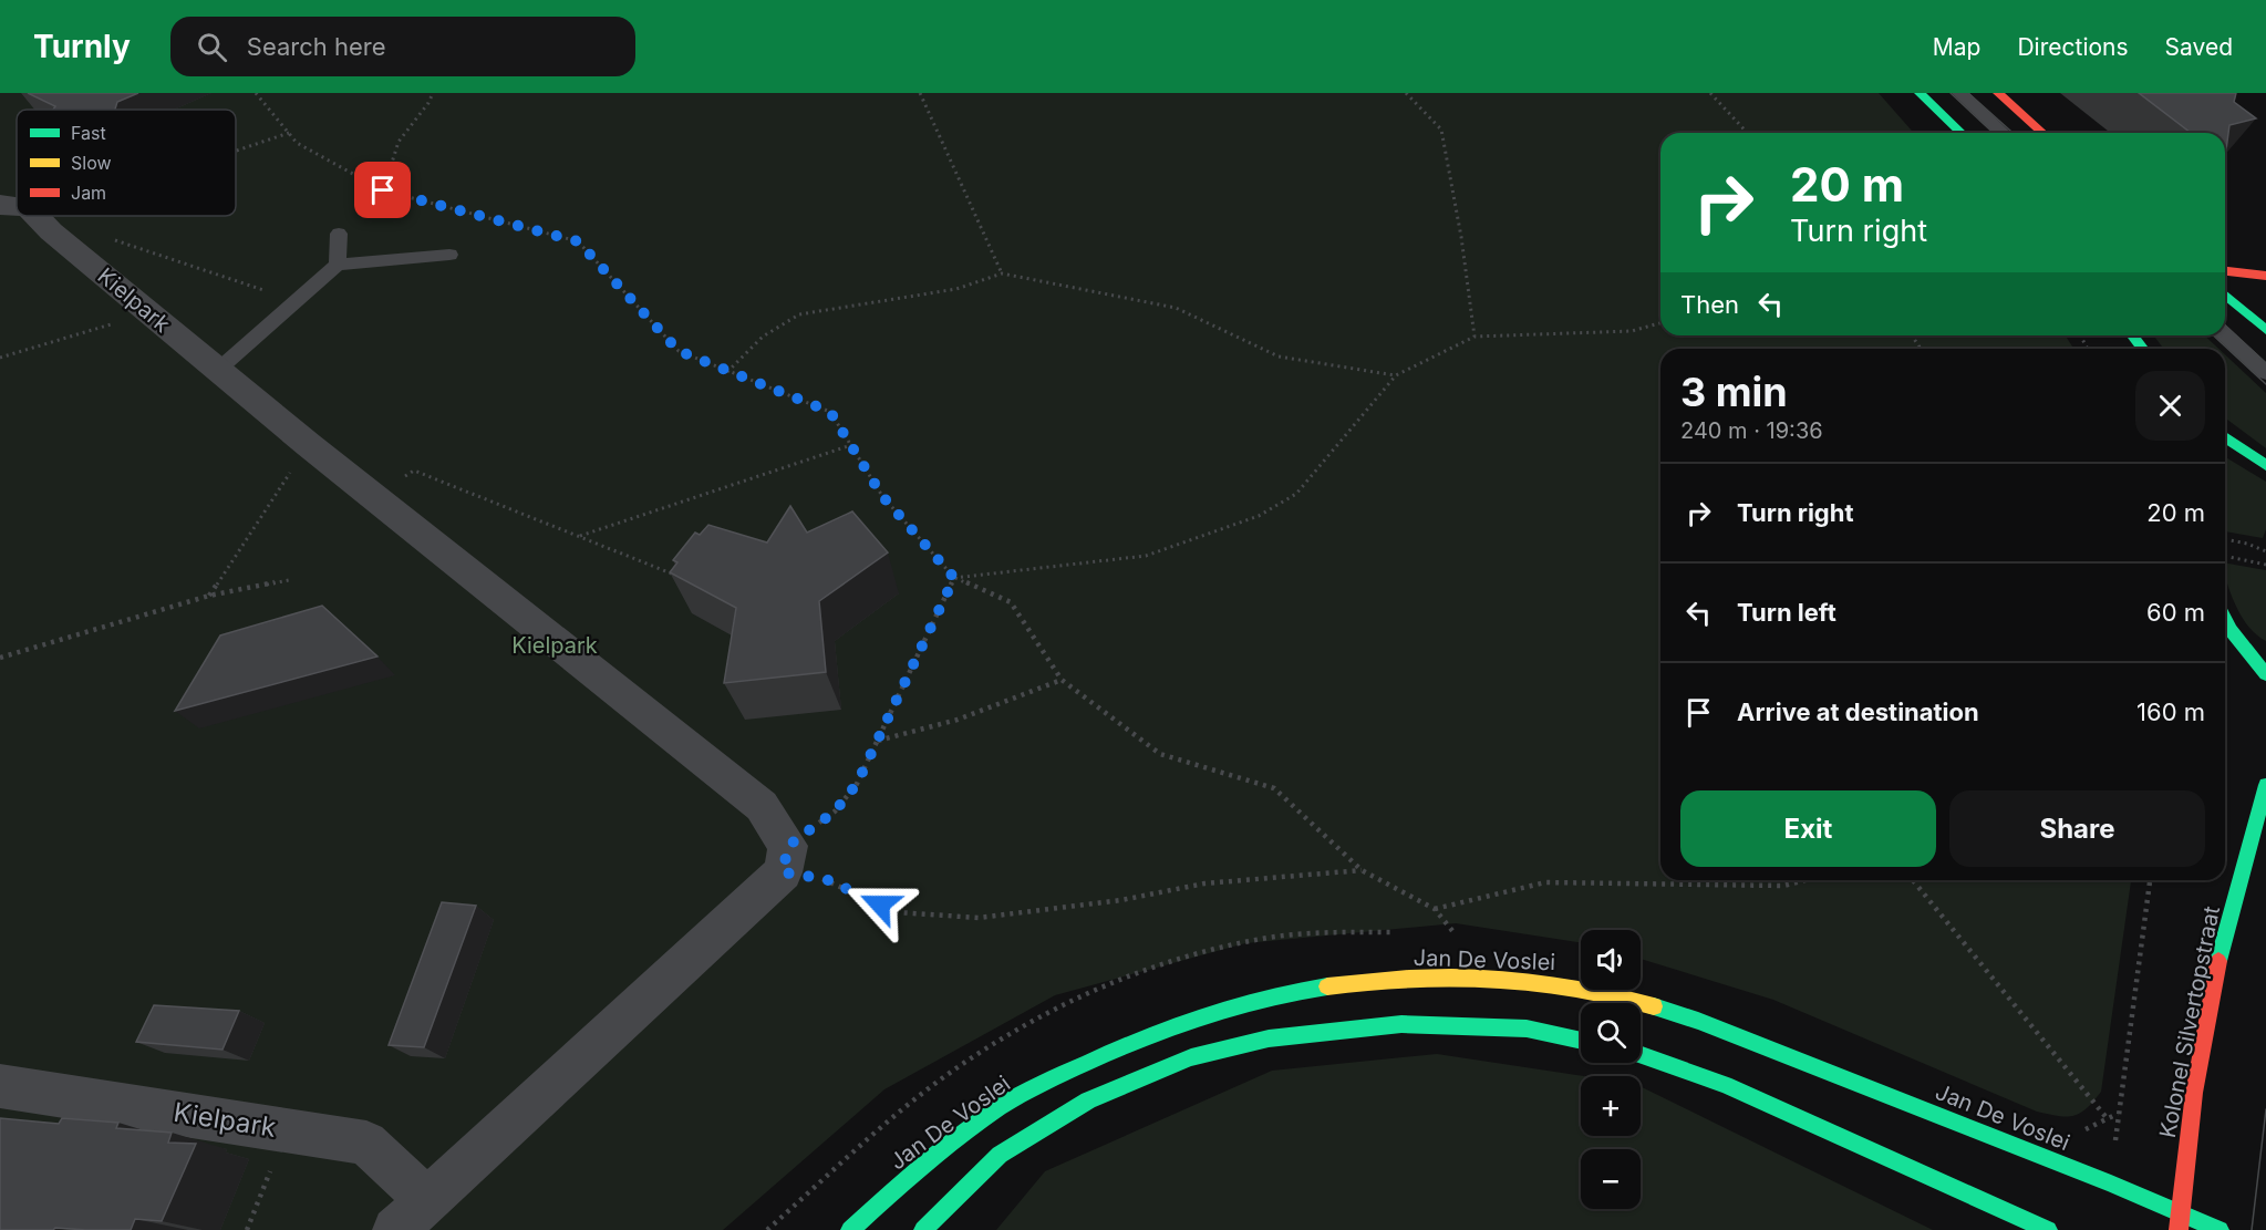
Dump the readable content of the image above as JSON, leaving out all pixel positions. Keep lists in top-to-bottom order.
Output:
{
  "streets": {
    "main road": ["Jan De Voslei", "Kolonel Silvertopstraat"],
    "street": ["Kielpark"]
  },
  "crossings": [
    ["Jan De Voslei", "Kolonel Silvertopstraat"]
  ],
  "parks": ["Kielpark"],
  "legend": ["Fast", "Slow", "Jam"],
  "page": {
    "header": "Turnly",
    "search": "Search here",
    "nav": ["Map", "Directions", "Saved"],
    "turn": ["20 m", "Turn right"],
    "then": "Then",
    "heading": ["3 min", "240 m · 19:36"],
    "list": [
      {
        "name": "Turn right",
        "value": "20 m"
      },
      {
        "name": "Turn left",
        "value": "60 m"
      },
      {
        "name": "Arrive at destination",
        "value": "160 m"
      }
    ],
    "buttons": ["Exit", "Share"],
    "map_buttons": ["+", "−"]
  }
}
